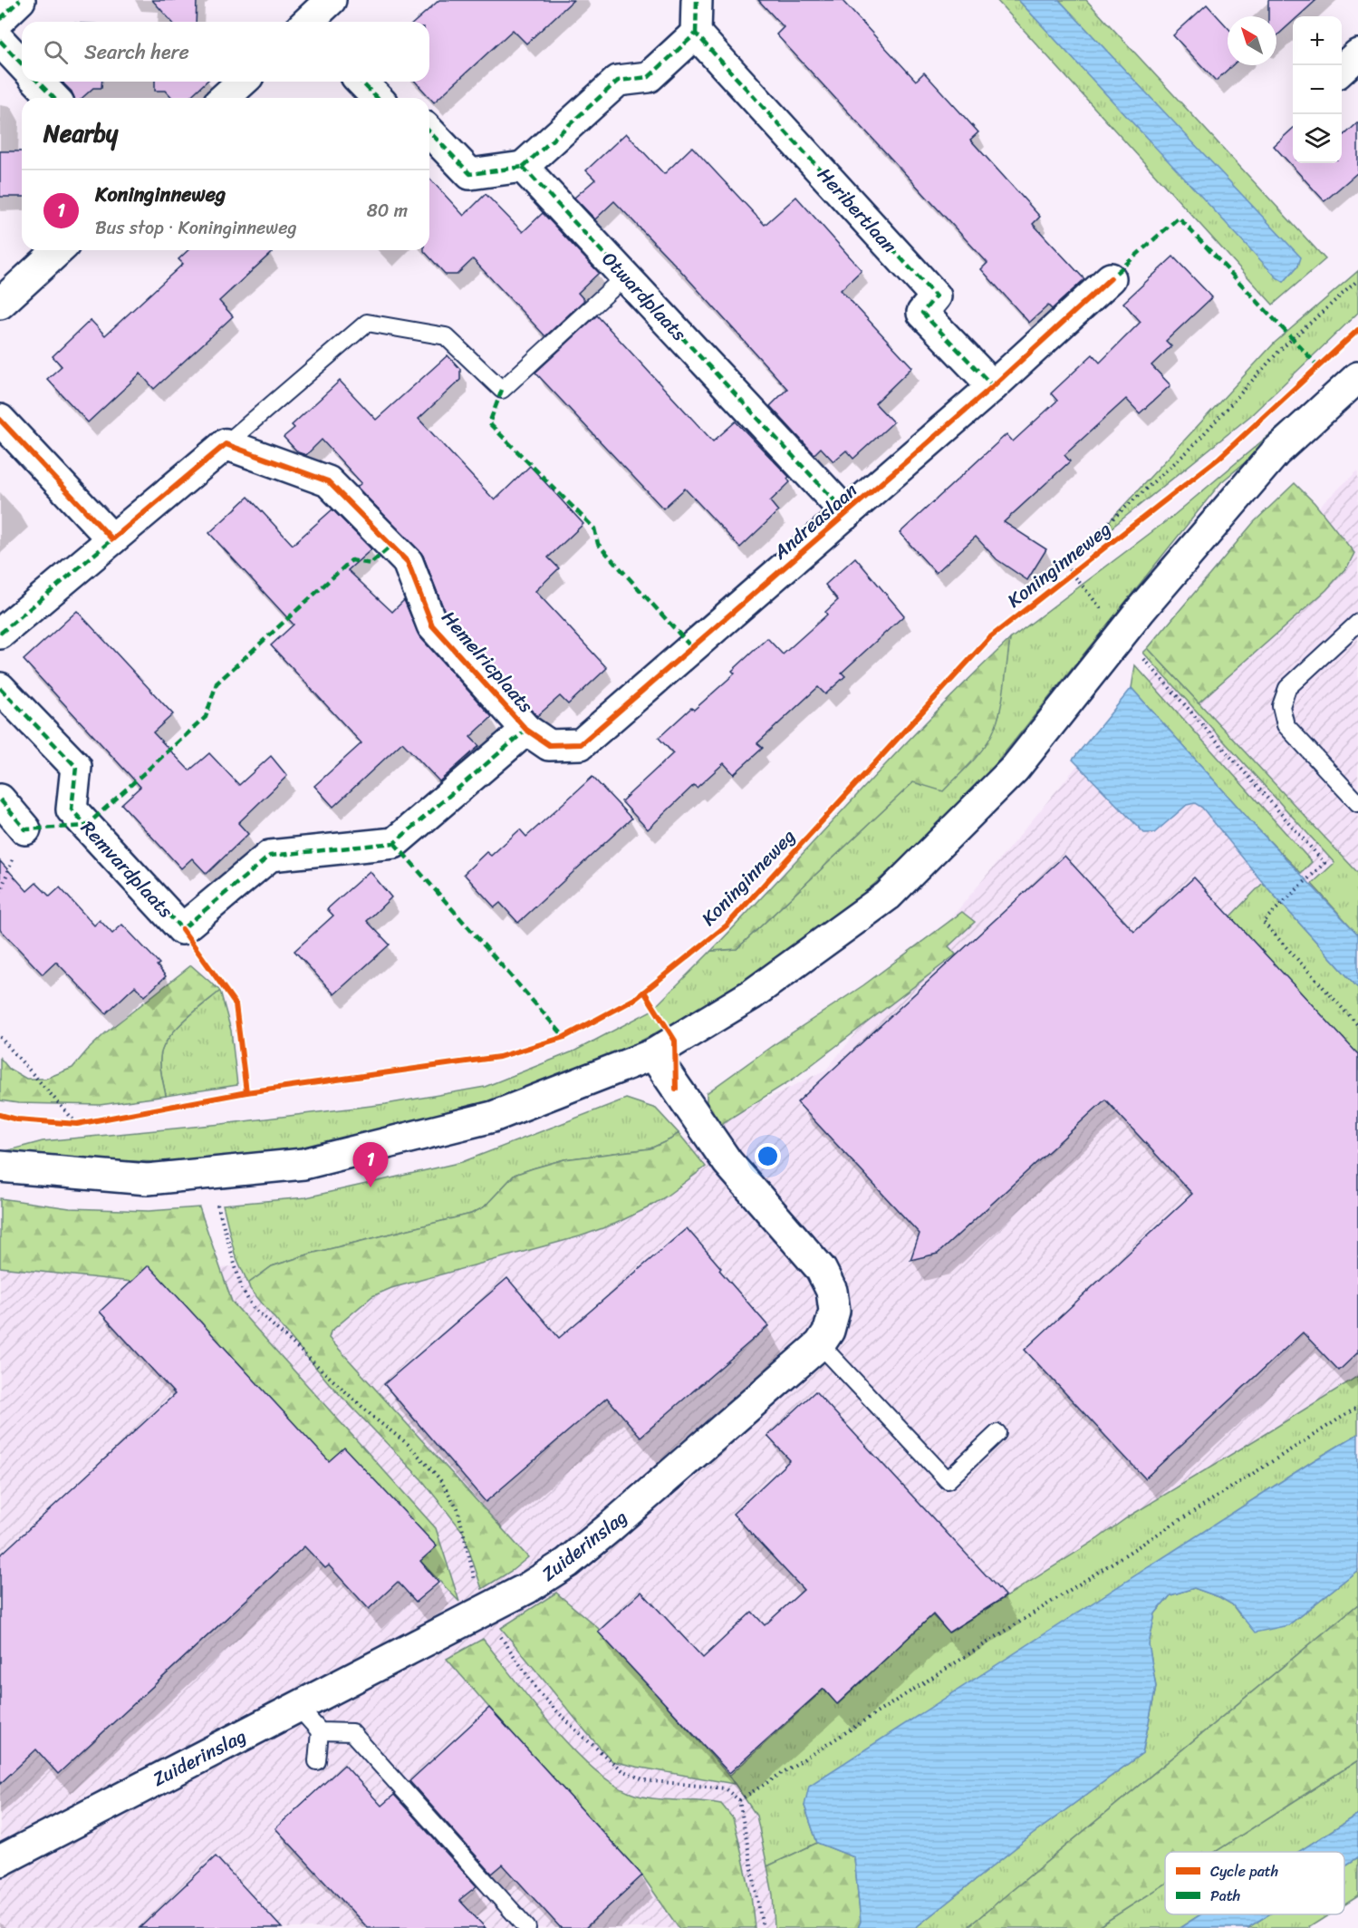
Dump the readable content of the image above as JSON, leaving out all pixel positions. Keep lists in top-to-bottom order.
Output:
{
  "streets": {
    "street": [
      "Heribertlaan",
      "Otwardplaats",
      "Andreaslaan",
      "Hemelricplaats",
      "Remvardplaats",
      "Zuiderinslag"
    ],
    "cycle path": ["Koninginneweg"]
  },
  "crossings": [
    ["Heribertlaan", "Andreaslaan"],
    ["Otwardplaats", "Andreaslaan"],
    ["Andreaslaan", "Hemelricplaats"],
    ["Andreaslaan", "Remvardplaats"],
    ["Hemelricplaats", "Remvardplaats"]
  ],
  "legend": ["Cycle path", "Path"],
  "north": "top left",
  "page": {
    "map_buttons": ["+", "−"],
    "search": "Search here",
    "heading": "Nearby",
    "list": [
      {
        "mark": "1",
        "name": "Koninginneweg",
        "note": "Bus stop · Koninginneweg",
        "value": "80 m"
      }
    ],
    "pins": "1"
  }
}
